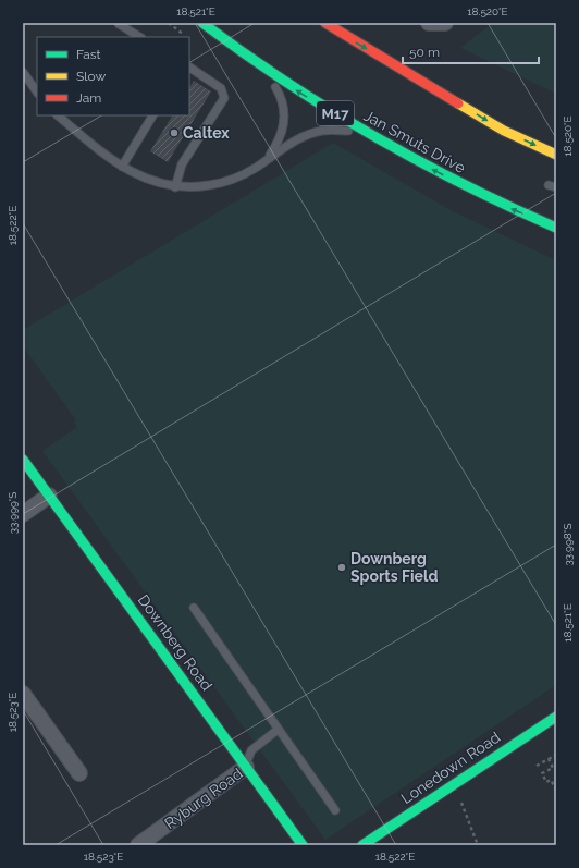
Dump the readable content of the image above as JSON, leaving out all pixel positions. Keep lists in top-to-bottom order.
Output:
{
  "streets": {
    "street": [
      "M17",
      "Jan Smuts Drive",
      "Downberg Road",
      "Lonedown Road",
      "Ryburg Road"
    ]
  },
  "crossings": [
    ["Downberg Road", "Ryburg Road"]
  ],
  "places": ["Caltex", "Downberg Sports Field"],
  "legend": ["Fast", "Slow", "Jam"],
  "scale_bar": "50 m",
  "coordinates": [
    "18.521°E",
    "18.520°E",
    "18.522°E",
    "33.999°S",
    "33.998°S",
    "18.523°E"
  ]
}
